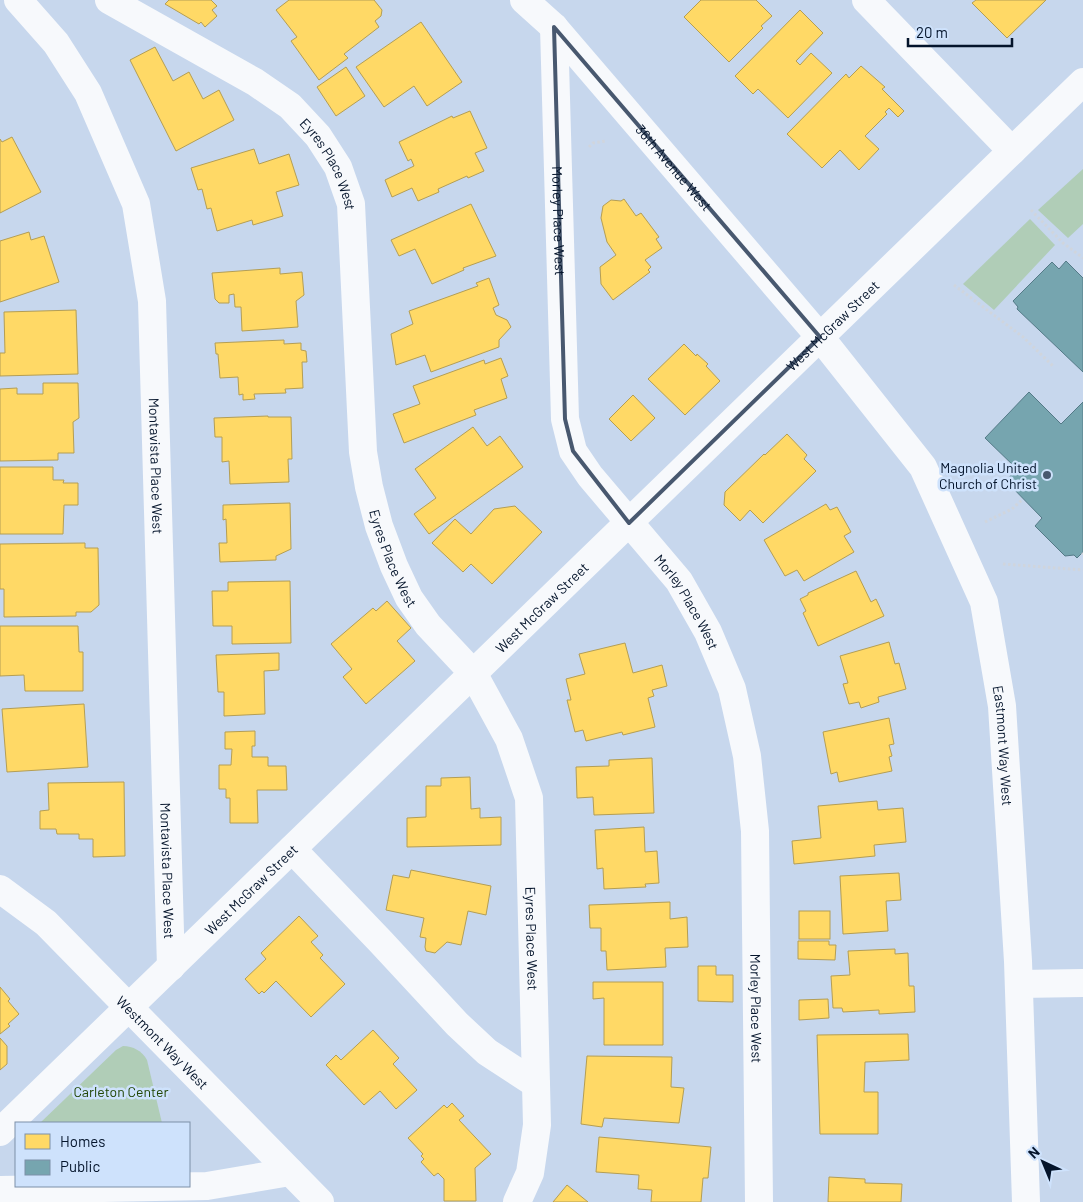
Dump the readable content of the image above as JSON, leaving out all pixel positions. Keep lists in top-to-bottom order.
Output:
{
  "streets": {
    "street": [
      "Eyres Place West",
      "36th Avenue West",
      "Morley Place West",
      "West McGraw Street",
      "Montavista Place West",
      "Eastmont Way West",
      "Westmont Way West"
    ]
  },
  "crossings": [
    ["Eyres Place West", "West McGraw Street"],
    ["36th Avenue West", "Morley Place West"],
    ["36th Avenue West", "West McGraw Street"],
    ["36th Avenue West", "Eastmont Way West"],
    ["Morley Place West", "West McGraw Street"],
    ["West McGraw Street", "Montavista Place West"],
    ["West McGraw Street", "Eastmont Way West"],
    ["West McGraw Street", "Westmont Way West"]
  ],
  "parks": ["Carleton Center"],
  "places": ["Magnolia United Church of Christ"],
  "legend": ["Homes", "Public"],
  "scale_bar": "20 m",
  "north": "top left"
}
